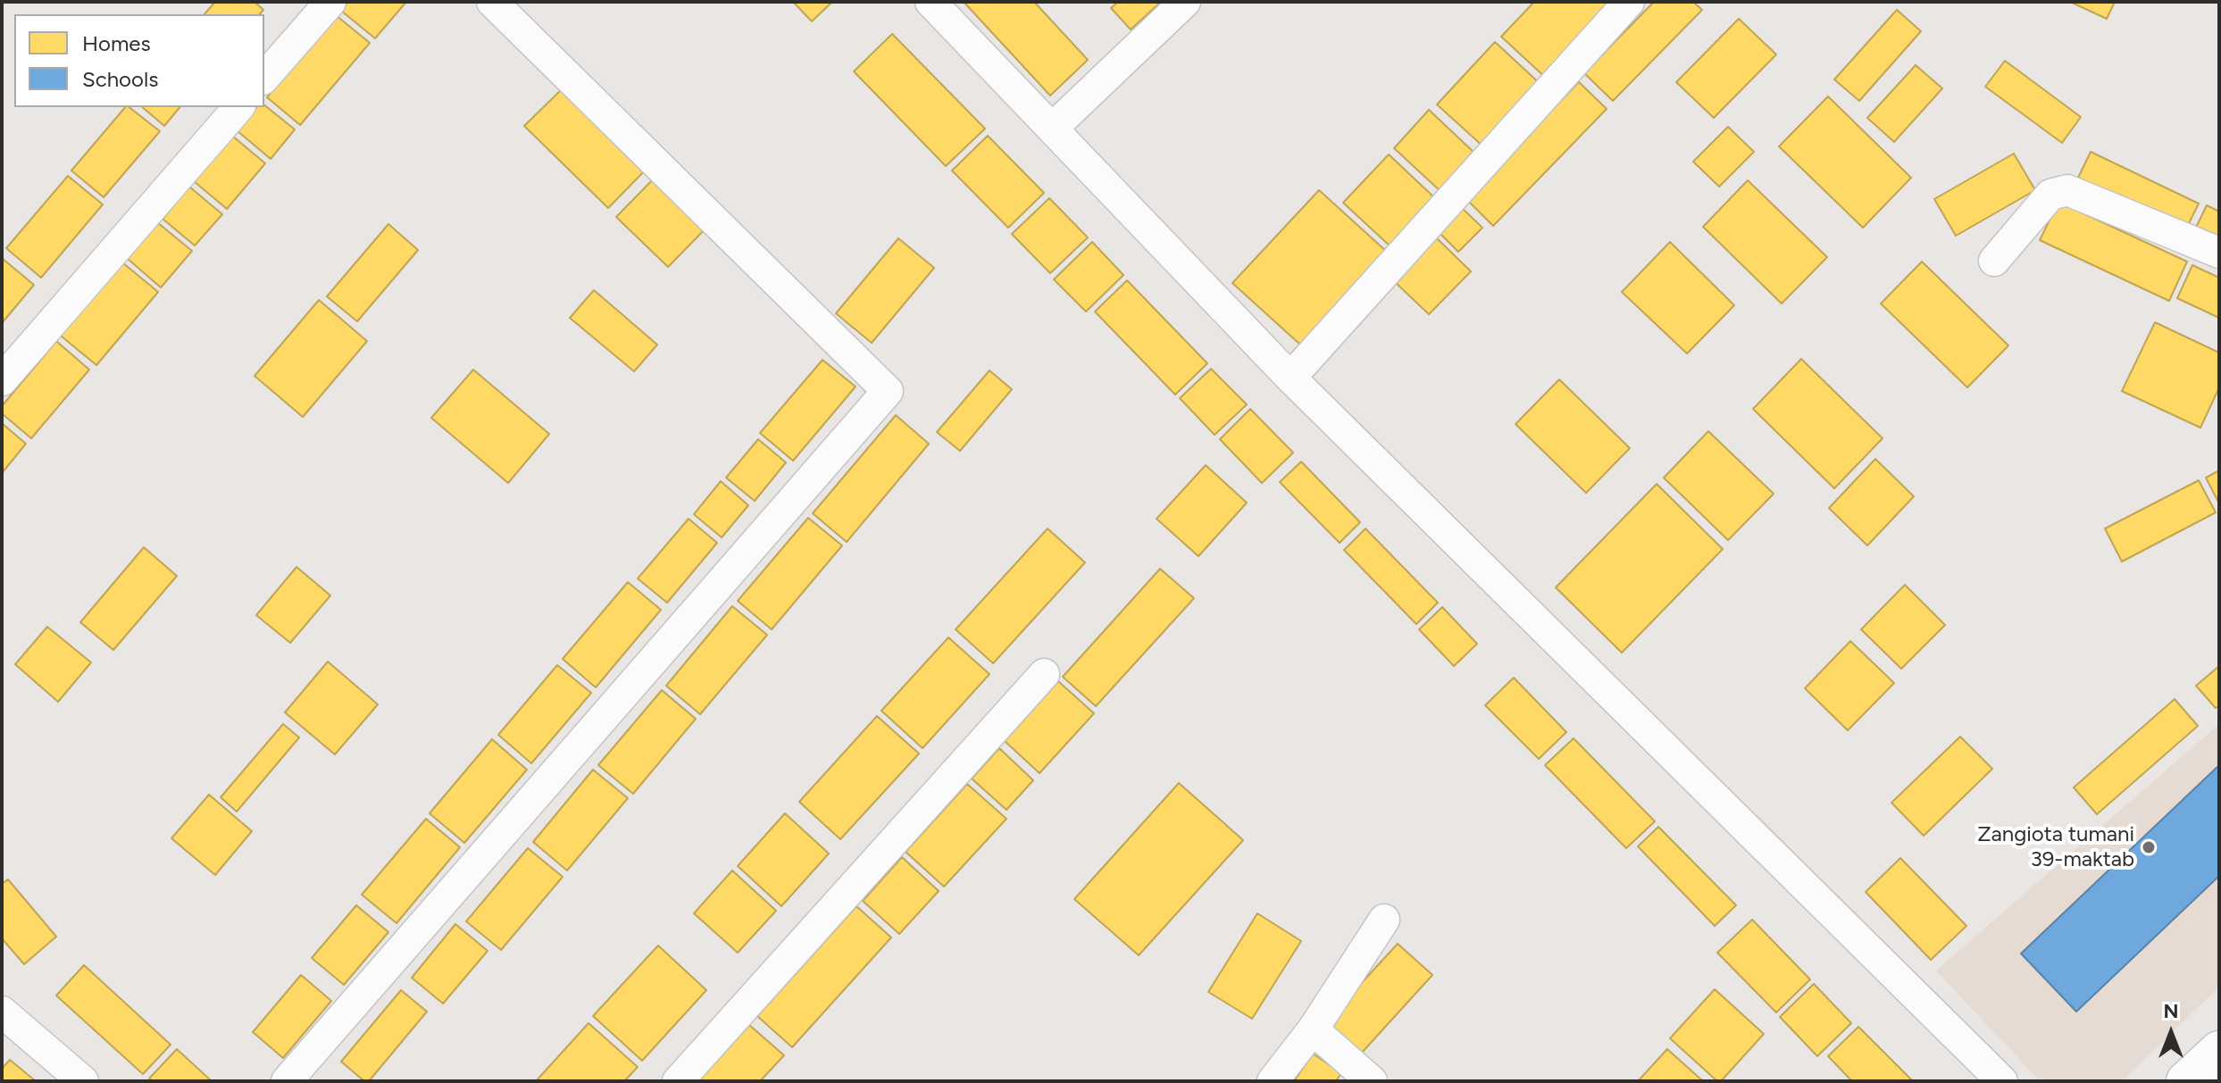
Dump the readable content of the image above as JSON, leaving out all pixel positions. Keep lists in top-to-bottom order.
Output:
{
  "places": ["Zangiota tumani 39-maktab"],
  "legend": ["Homes", "Schools"],
  "north": "top"
}
